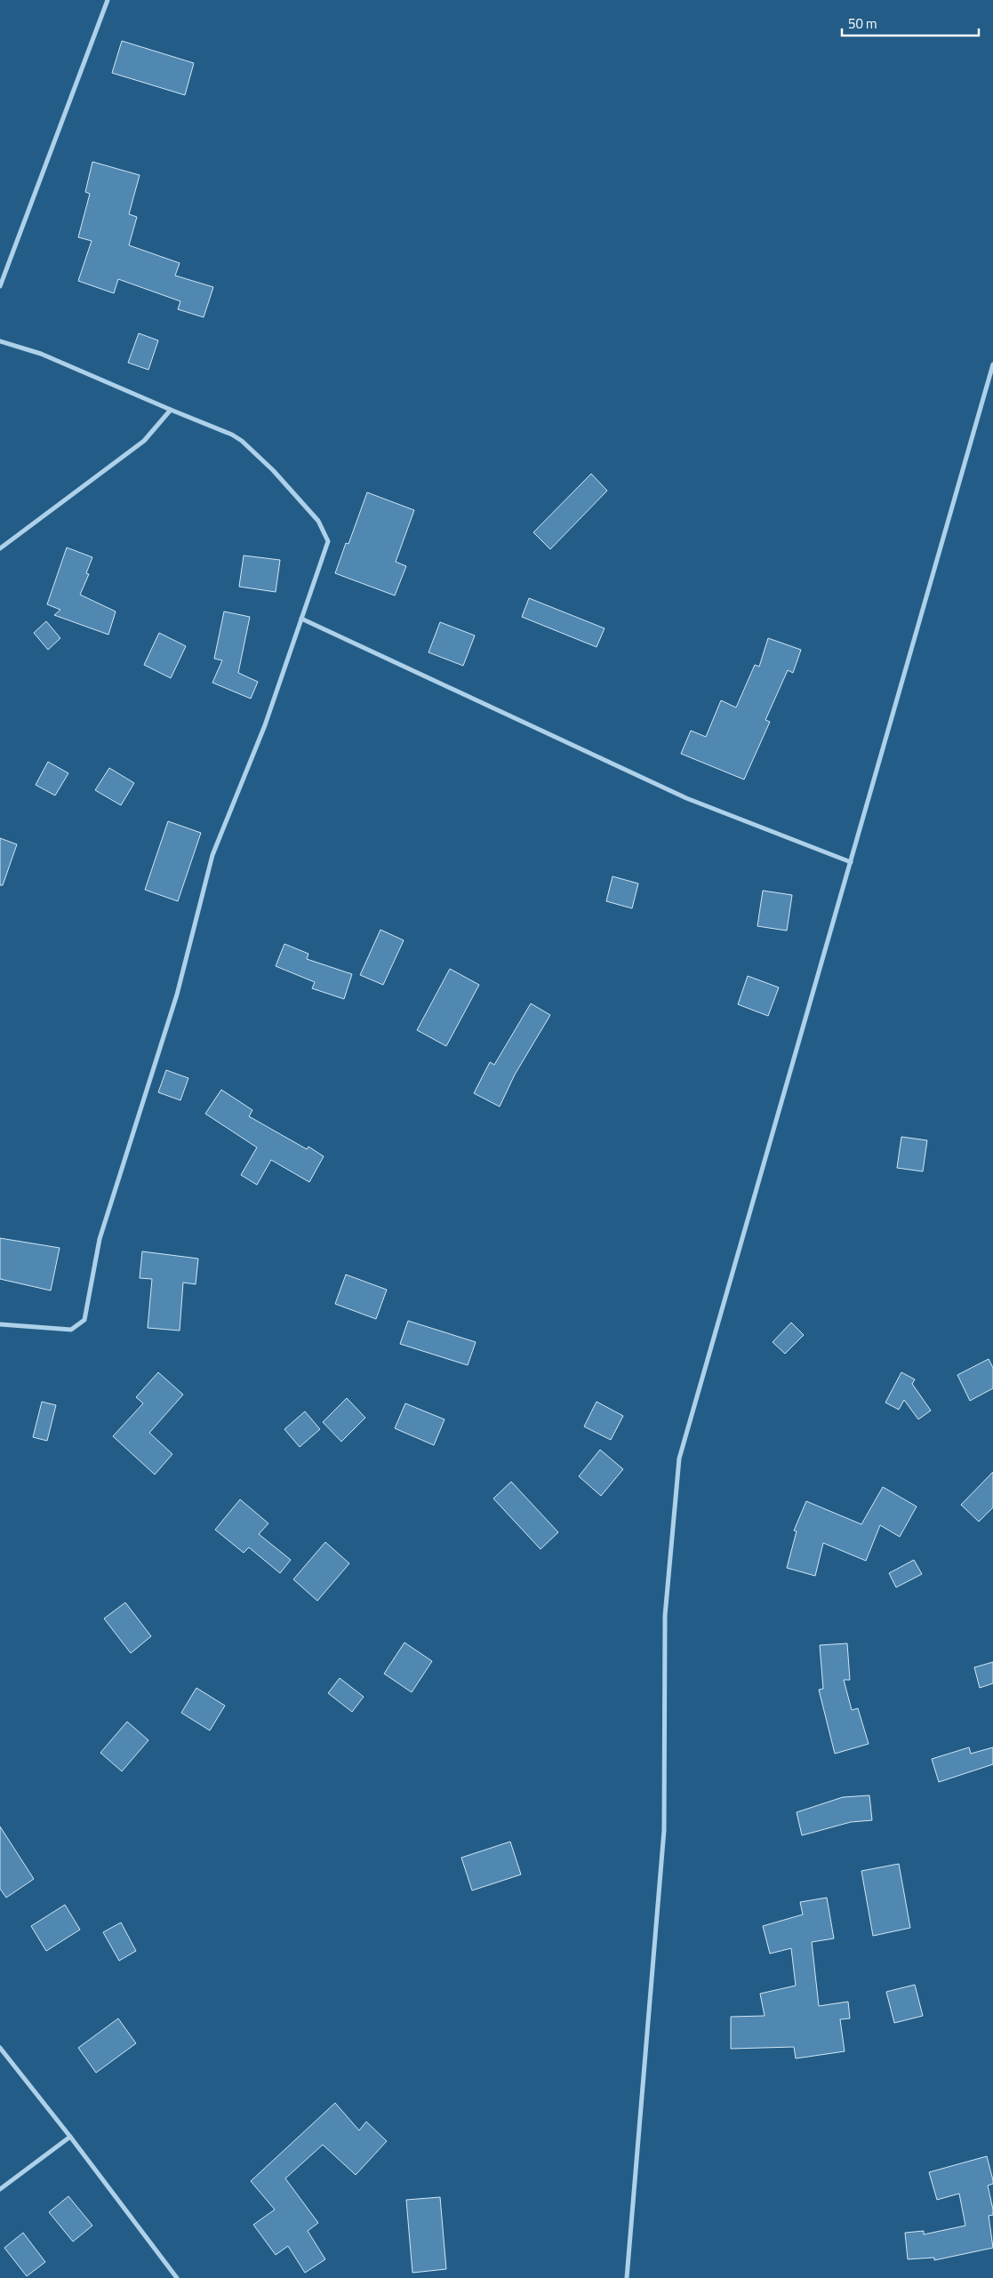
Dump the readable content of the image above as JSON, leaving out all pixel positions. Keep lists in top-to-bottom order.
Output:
{
  "scale_bar": "50 m"
}
